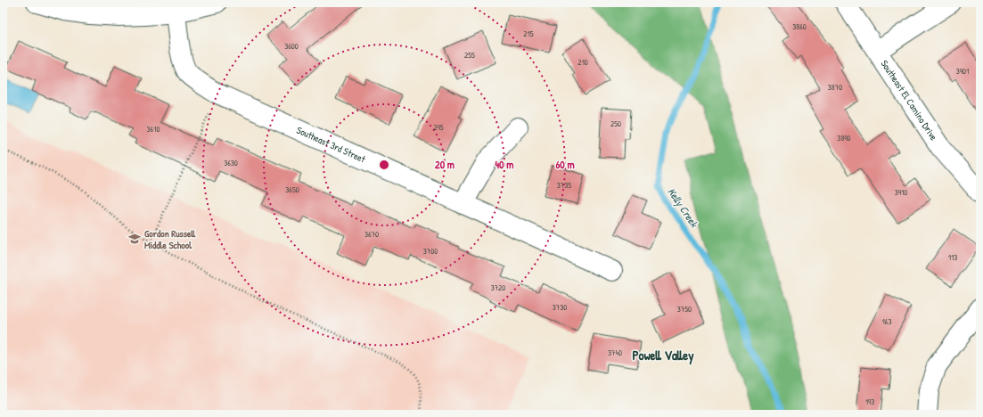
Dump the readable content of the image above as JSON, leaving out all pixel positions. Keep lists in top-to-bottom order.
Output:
{
  "streets": {
    "street": ["Southeast El Camino Drive", "Southeast 3rd Street"]
  },
  "districts": ["Powell Valley"],
  "water": ["Kelly Creek"],
  "places": {
    "school or university": ["Gordon Russell Middle School"]
  },
  "house_numbers": [
    "3860",
    "215",
    "3600",
    "255",
    "210",
    "3901",
    "3870",
    "250",
    "295",
    "3610",
    "3890",
    "3630",
    "3735",
    "3650",
    "3910",
    "3670",
    "3700",
    "113",
    "3720",
    "3730",
    "3750",
    "163",
    "3740",
    "193"
  ],
  "rings": ["20 m", "40 m", "60 m"]
}
